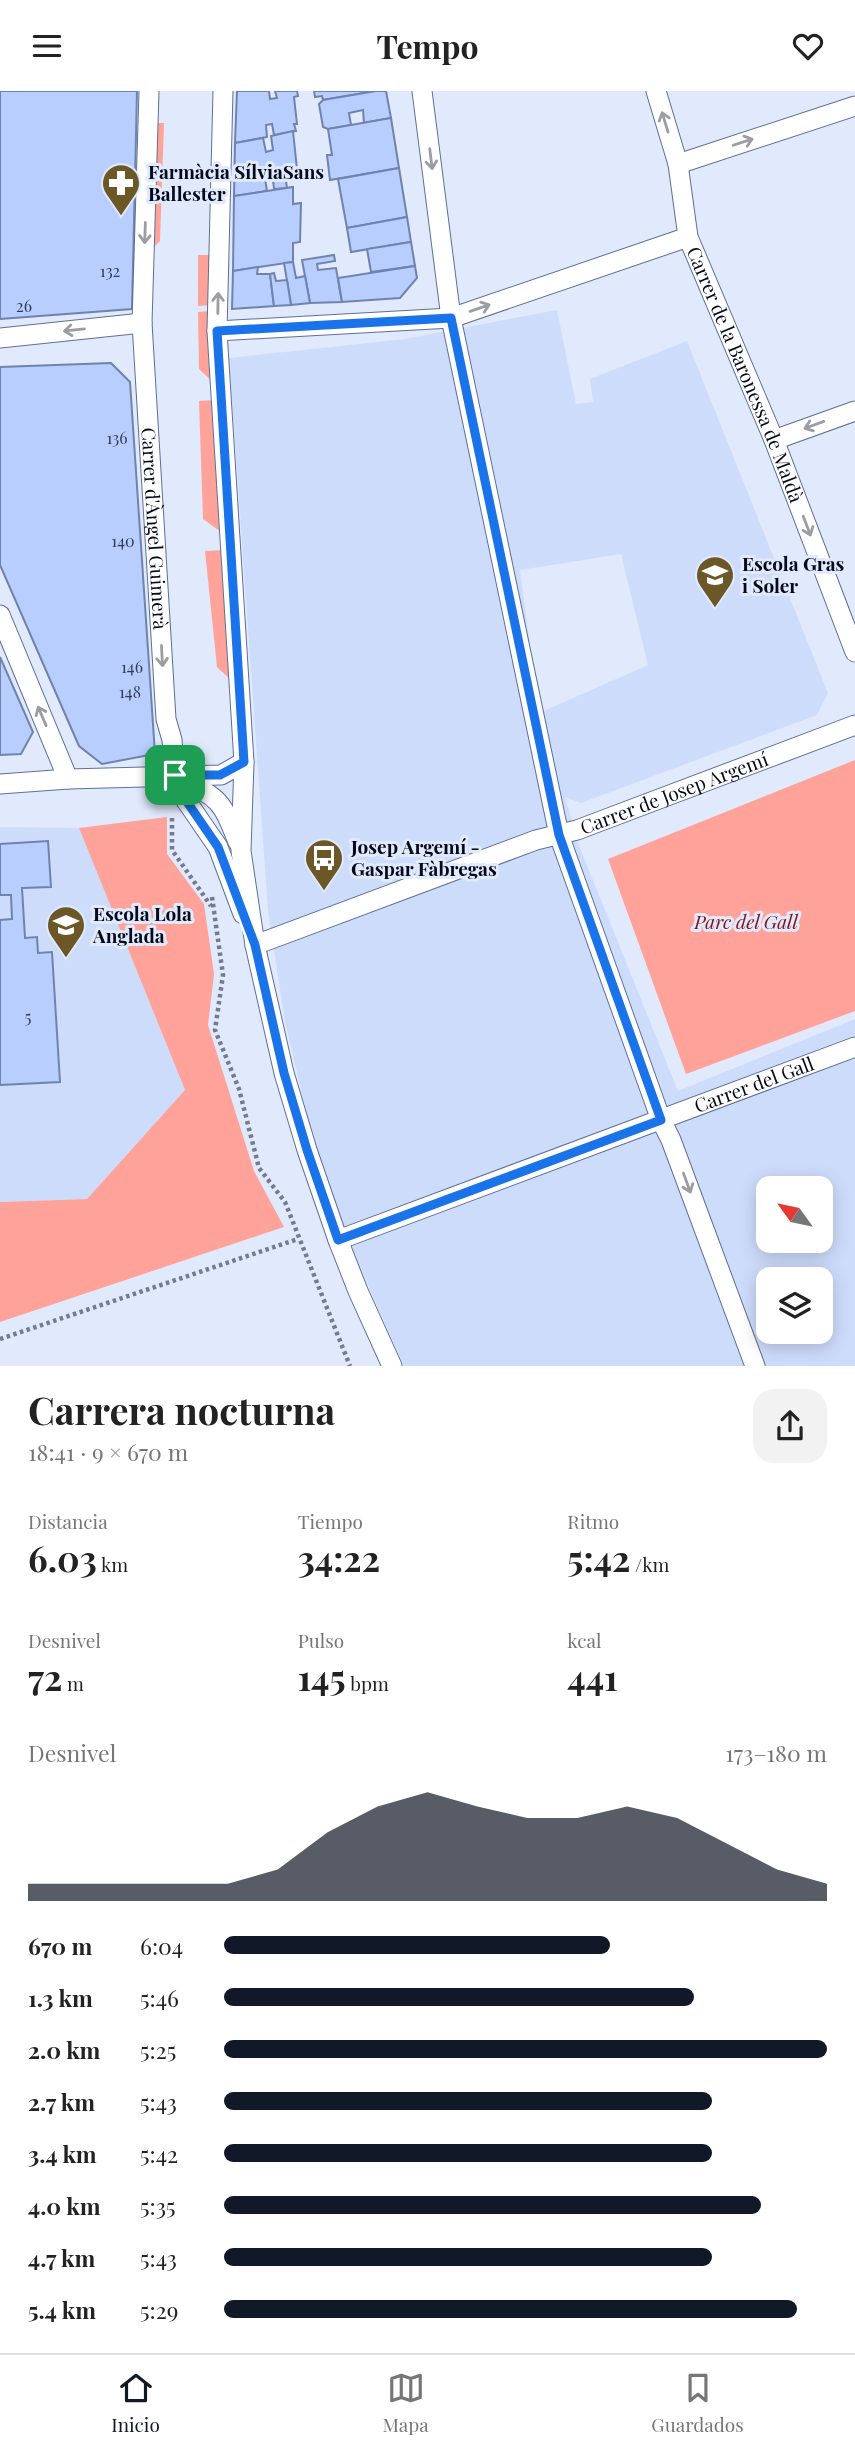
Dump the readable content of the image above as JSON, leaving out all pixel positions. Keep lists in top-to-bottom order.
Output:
{
  "streets": {
    "street": [
      "Carrer de la Baronessa de Maldà",
      "Carrer d'Àngel Guimerà",
      "Carrer de Josep Argemí",
      "Carrer del Gall"
    ]
  },
  "crossings": [
    ["Carrer d'Àngel Guimerà", "Carrer de Josep Argemí"],
    ["Carrer d'Àngel Guimerà", "Carrer del Gall"]
  ],
  "parks": ["Parc del Gall"],
  "places": {
    "pharmacy": ["Farmàcia SílviaSans Ballester"],
    "school or university": ["Escola Gras i Soler", "Escola Lola Anglada"],
    "bus stop": ["Josep Argemí - Gaspar Fàbregas"]
  },
  "house_numbers": [
    "132",
    "26",
    "136",
    "140",
    "146",
    "148",
    "5"
  ],
  "north": "top left",
  "page": {
    "header": "Tempo",
    "heading": ["Carrera nocturna", "18:41 · 9 × 670 m"],
    "stats": [
      ["Distancia", "6.03 km"],
      ["Tiempo", "34:22"],
      ["Ritmo", "5:42 /km"],
      ["Desnivel", "72 m"],
      ["Pulso", "145 bpm"],
      ["kcal", "441"]
    ],
    "chart": ["Desnivel", "173–180 m"],
    "list": [
      {
        "name": "670 m",
        "note": "6:04"
      },
      {
        "name": "1.3 km",
        "note": "5:46"
      },
      {
        "name": "2.0 km",
        "note": "5:25"
      },
      {
        "name": "2.7 km",
        "note": "5:43"
      },
      {
        "name": "3.4 km",
        "note": "5:42"
      },
      {
        "name": "4.0 km",
        "note": "5:35"
      },
      {
        "name": "4.7 km",
        "note": "5:43"
      },
      {
        "name": "5.4 km",
        "note": "5:29"
      }
    ],
    "tabs": ["Inicio", "Mapa", "Guardados"]
  }
}
